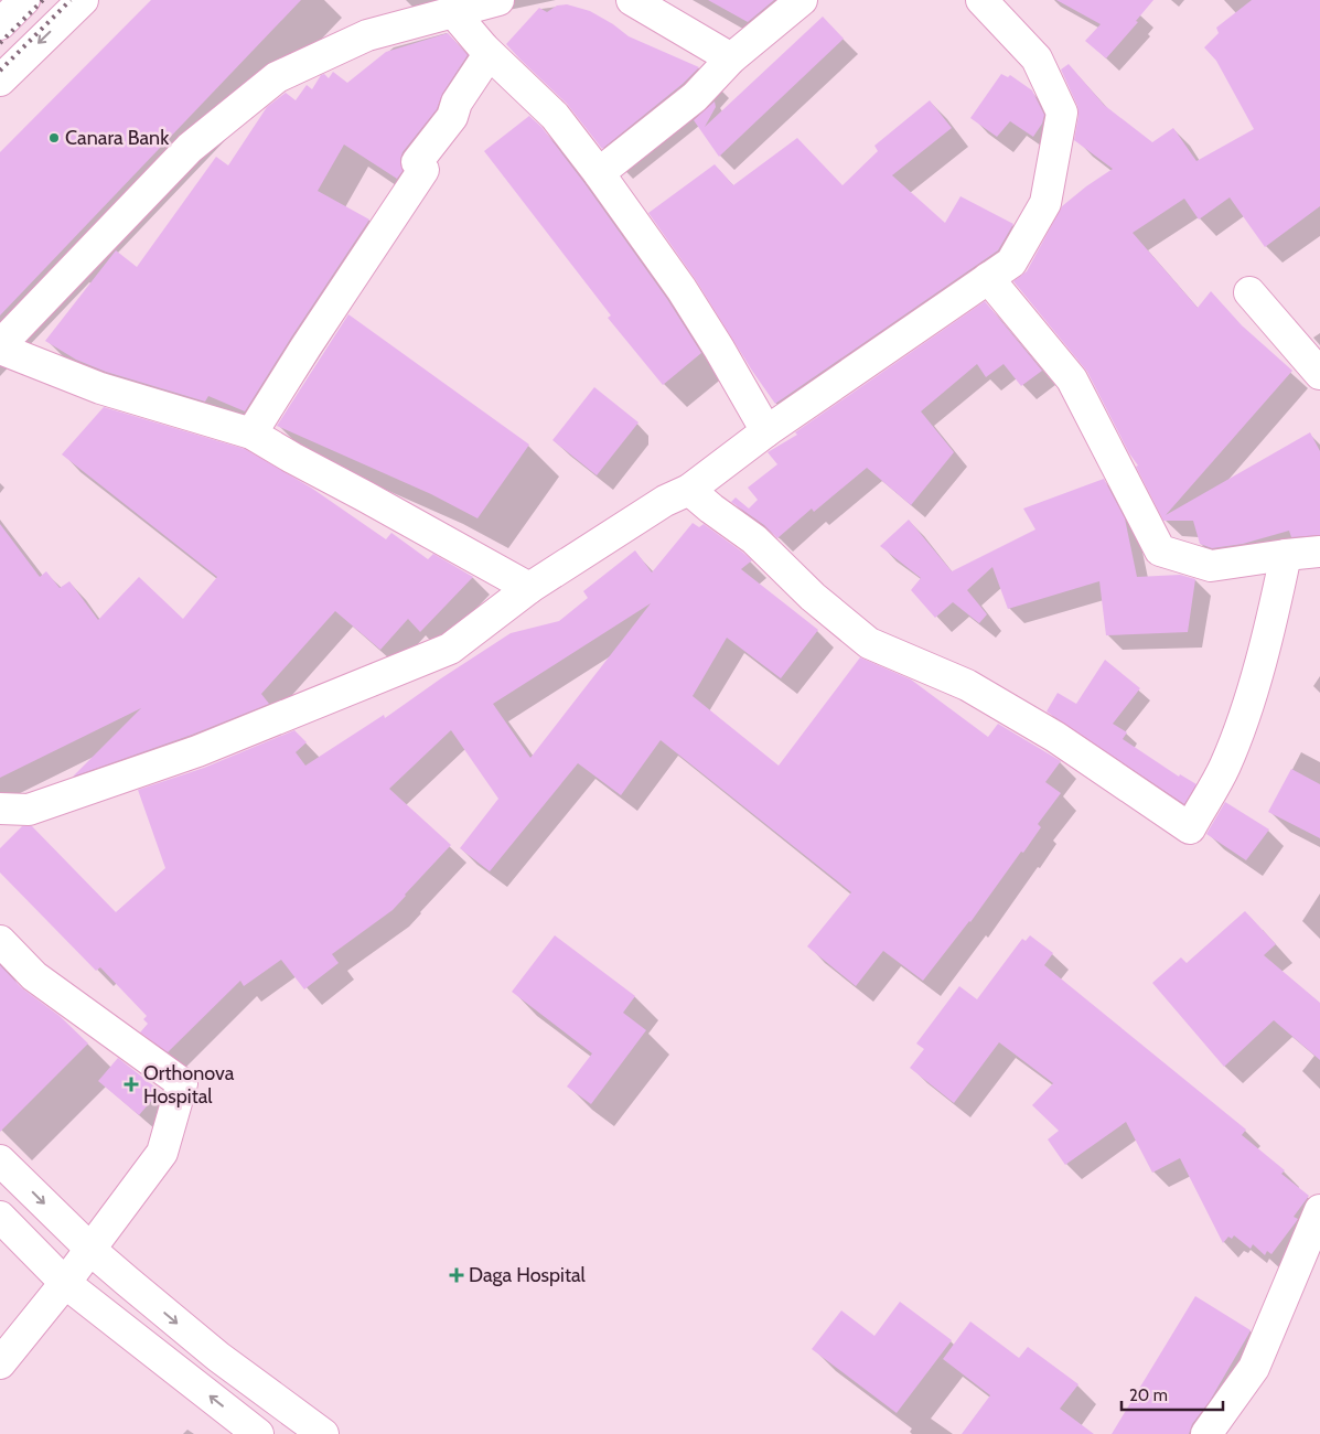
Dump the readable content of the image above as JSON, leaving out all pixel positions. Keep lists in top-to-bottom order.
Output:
{
  "places": {
    "other": ["Canara Bank"],
    "health": ["Orthonova Hospital", "Daga Hospital"]
  },
  "scale_bar": "20 m"
}
